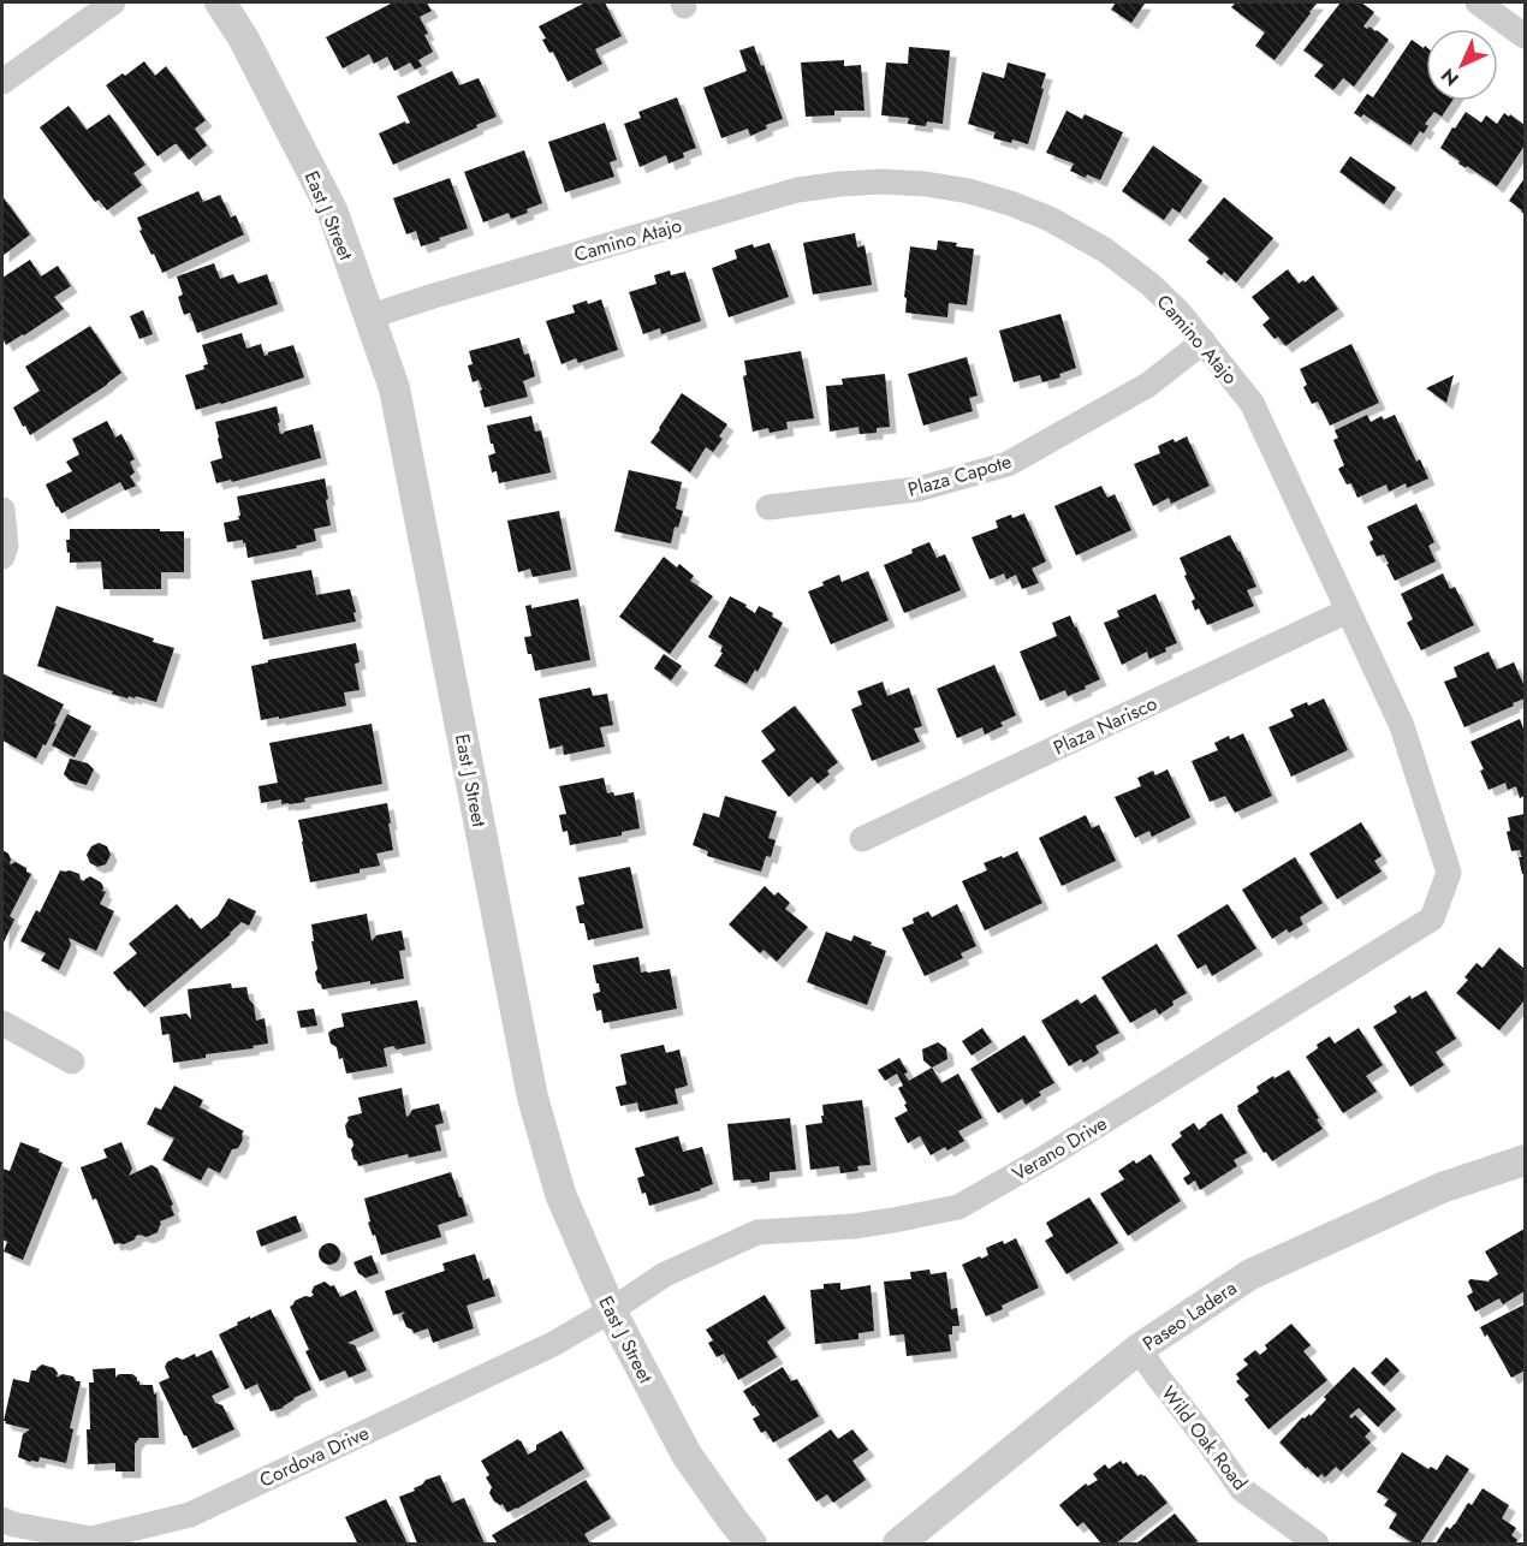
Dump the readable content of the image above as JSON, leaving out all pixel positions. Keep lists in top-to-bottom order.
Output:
{
  "streets": {
    "street": [
      "East J Street",
      "Camino Atajo",
      "Plaza Capote",
      "Plaza Narisco",
      "Verano Drive",
      "Paseo Ladera",
      "Wild Oak Road",
      "Cordova Drive"
    ]
  },
  "crossings": [
    ["East J Street", "Camino Atajo"],
    ["East J Street", "Verano Drive"],
    ["East J Street", "Cordova Drive"],
    ["Camino Atajo", "Plaza Capote"],
    ["Camino Atajo", "Plaza Narisco"],
    ["Camino Atajo", "Verano Drive"],
    ["Verano Drive", "Cordova Drive"],
    ["Paseo Ladera", "Wild Oak Road"]
  ],
  "north": "bottom left"
}
